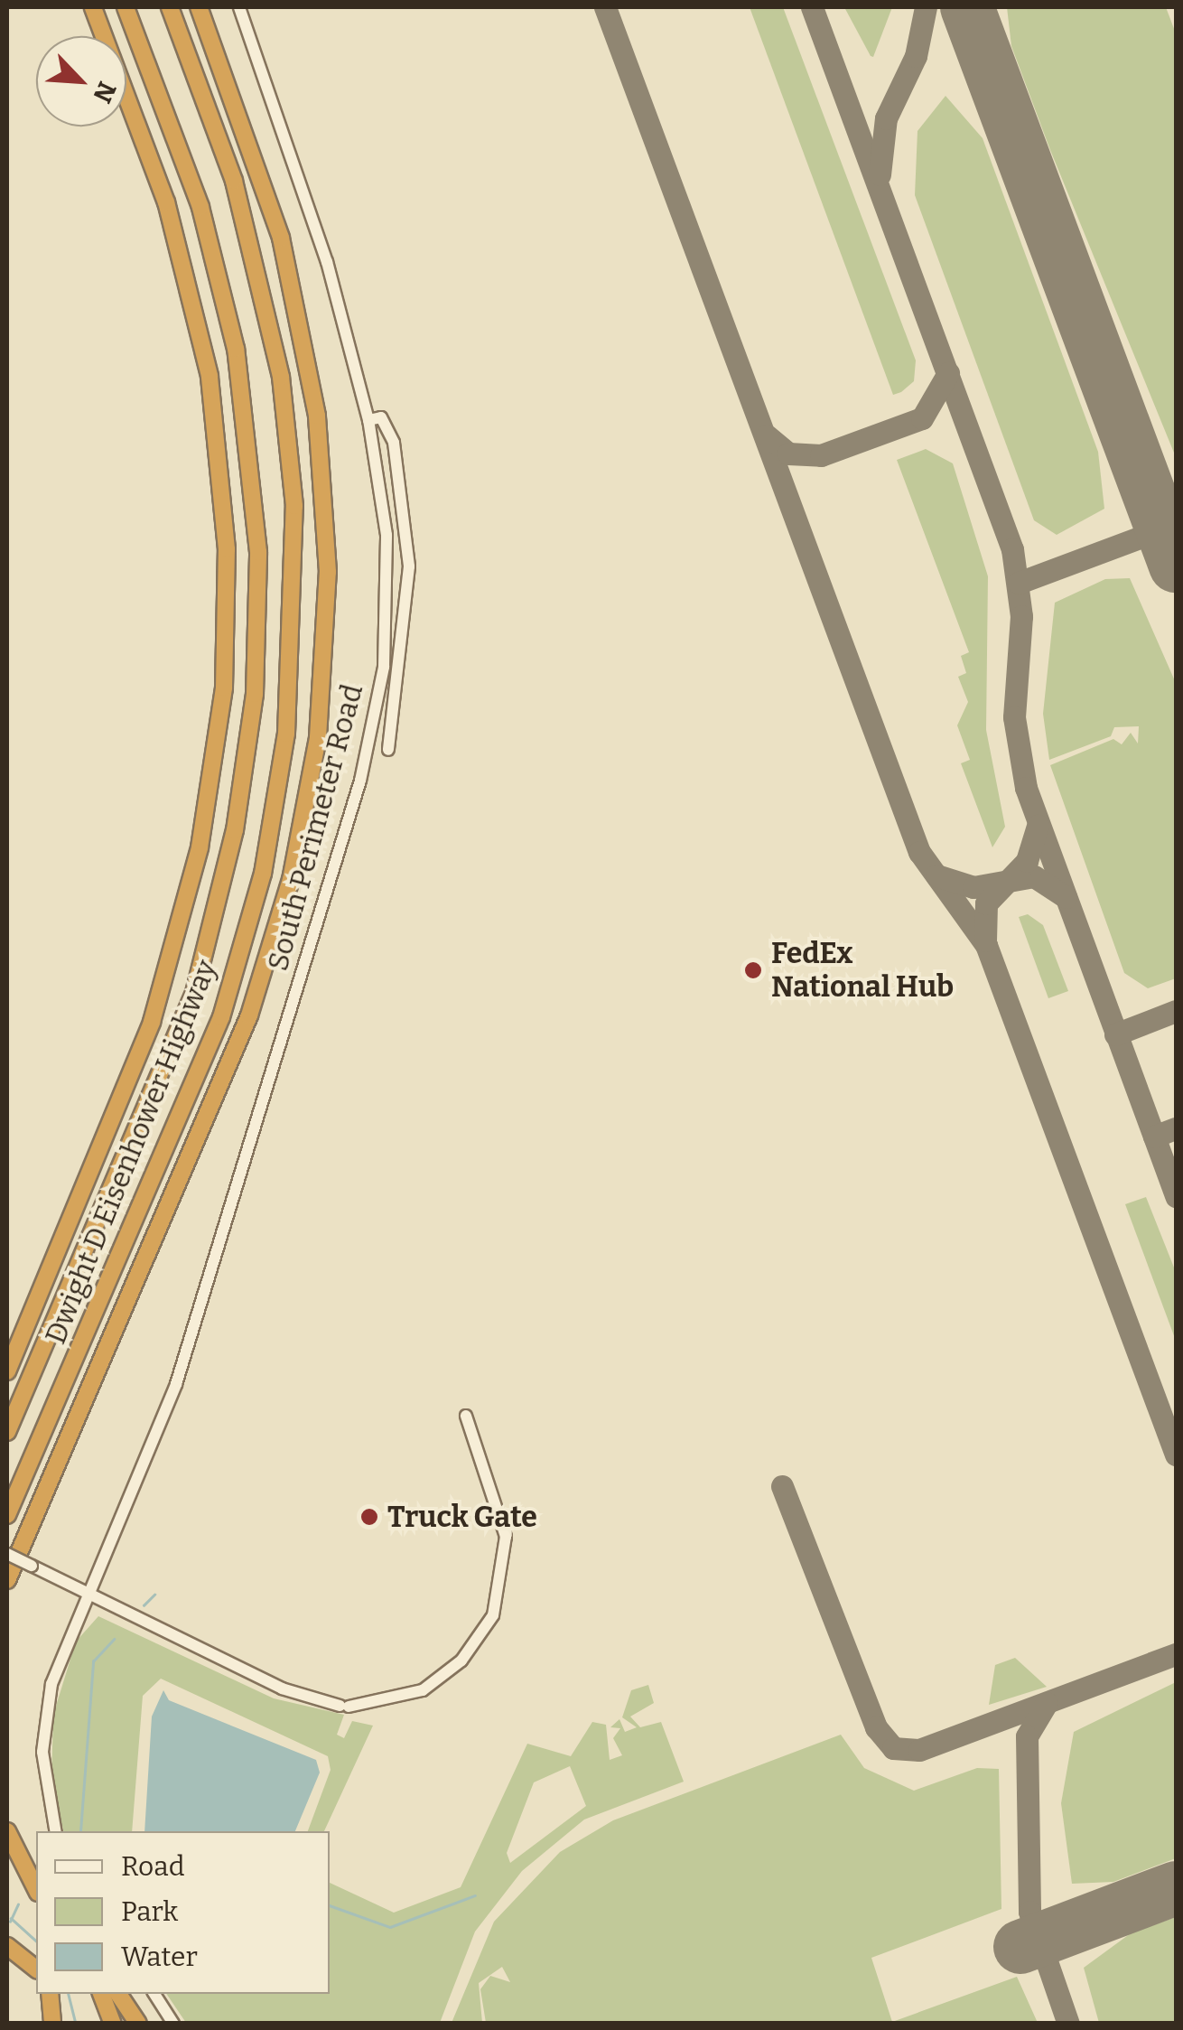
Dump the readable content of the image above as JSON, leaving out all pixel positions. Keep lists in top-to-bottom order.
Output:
{
  "streets": {
    "highway": ["Dwight D Eisenhower Highway"],
    "street": ["South Perimeter Road"]
  },
  "places": ["FedEx National Hub", "Truck Gate"],
  "legend": ["Road", "Park", "Water"],
  "north": "bottom right"
}
